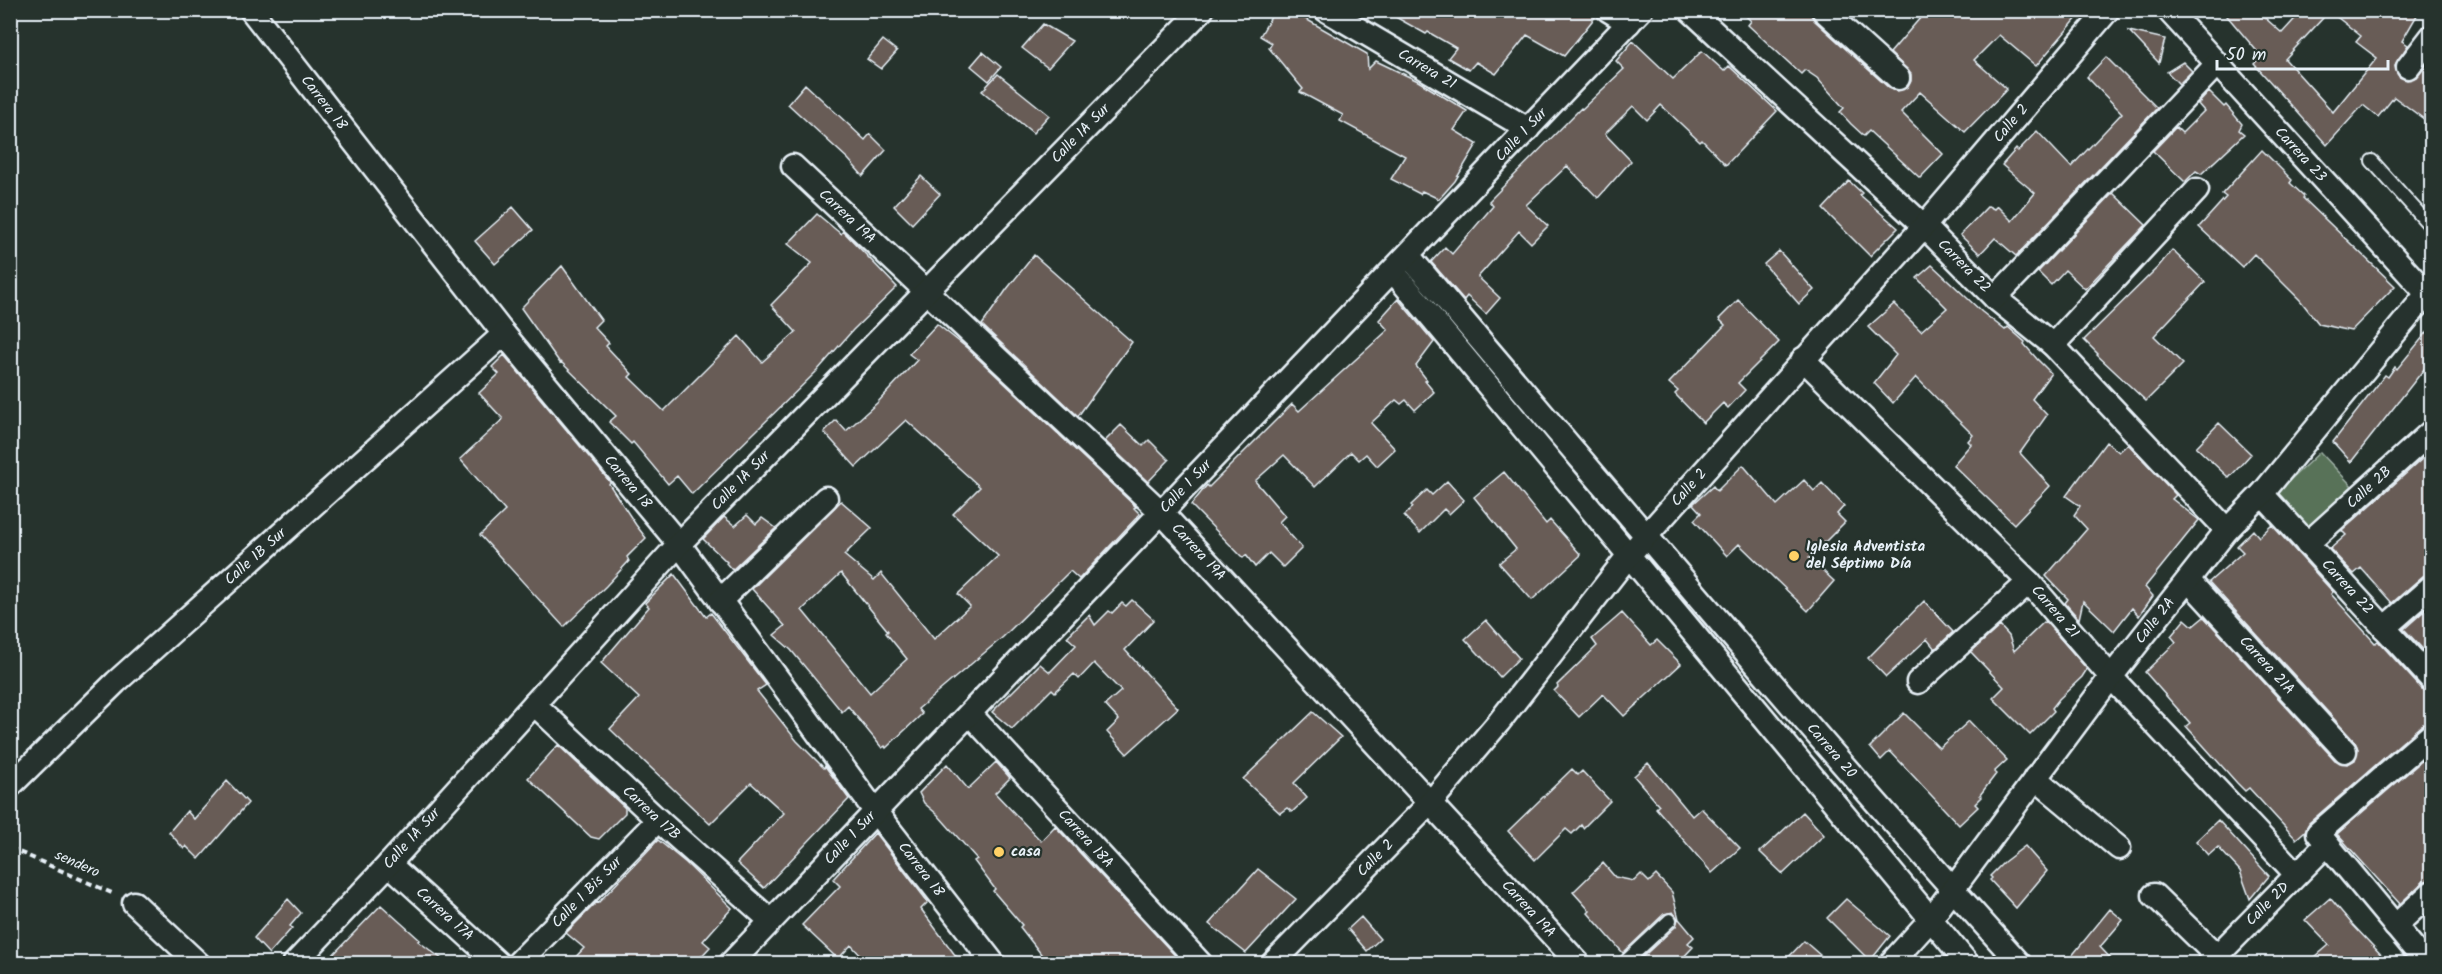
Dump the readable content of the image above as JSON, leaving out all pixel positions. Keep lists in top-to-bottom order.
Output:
{
  "streets": {
    "street": [
      "Carrera 21",
      "Carrera 18",
      "Calle 2",
      "Calle 1A Sur",
      "Calle 1 Sur",
      "Carrera 23",
      "Carrera 19A",
      "Carrera 22",
      "Calle 2B",
      "Calle 1B Sur",
      "Calle 2A",
      "Carrera 21A",
      "Carrera 20",
      "Carrera 17B",
      "Carrera 18A",
      "Calle 1 Bis Sur",
      "Calle 2D",
      "Carrera 17A"
    ],
    "path": ["sendero"]
  },
  "crossings": [
    ["Carrera 21", "Calle 2"],
    ["Carrera 21", "Calle 1 Sur"],
    ["Carrera 21", "Calle 2A"],
    ["Carrera 21", "Calle 2D"],
    ["Carrera 18", "Calle 1A Sur"],
    ["Carrera 18", "Calle 1 Sur"],
    ["Carrera 18", "Calle 1B Sur"],
    ["Calle 2", "Carrera 19A"],
    ["Calle 2", "Carrera 22"],
    ["Calle 2", "Carrera 20"],
    ["Calle 1A Sur", "Carrera 19A"],
    ["Calle 1A Sur", "Carrera 17B"],
    ["Calle 1A Sur", "Carrera 17A"],
    ["Calle 1 Sur", "Carrera 19A"],
    ["Calle 1 Sur", "Carrera 20"],
    ["Calle 1 Sur", "Carrera 17B"],
    ["Calle 1 Sur", "Carrera 18A"],
    ["Carrera 23", "Calle 2A"],
    ["Carrera 22", "Calle 2B"],
    ["Carrera 22", "Calle 2A"],
    ["Calle 2A", "Carrera 21A"],
    ["Calle 2A", "Carrera 20"],
    ["Carrera 17B", "Calle 1 Bis Sur"]
  ],
  "places": ["Iglesia Adventista del Séptimo Día", "casa"],
  "scale_bar": "50 m"
}
